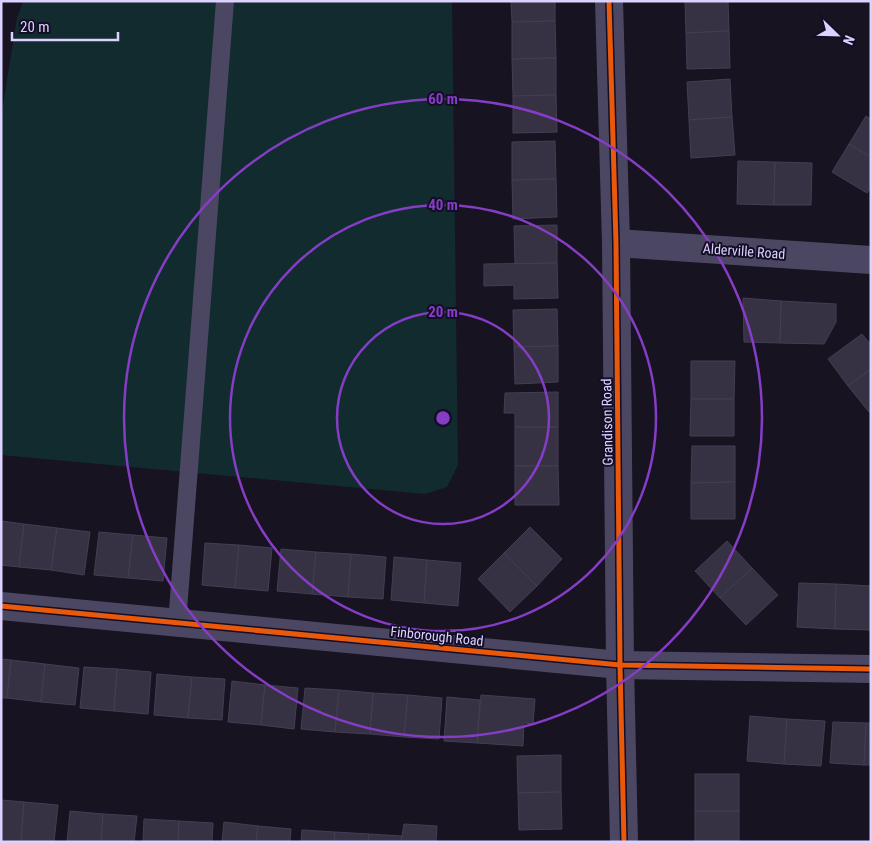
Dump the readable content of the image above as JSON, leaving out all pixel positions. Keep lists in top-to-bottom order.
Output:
{
  "streets": {
    "street": ["Alderville Road", "Grandison Road", "Finborough Road"]
  },
  "crossings": [
    ["Alderville Road", "Grandison Road"],
    ["Grandison Road", "Finborough Road"]
  ],
  "scale_bar": "20 m",
  "north": "bottom right",
  "rings": ["60 m", "40 m", "20 m"]
}
